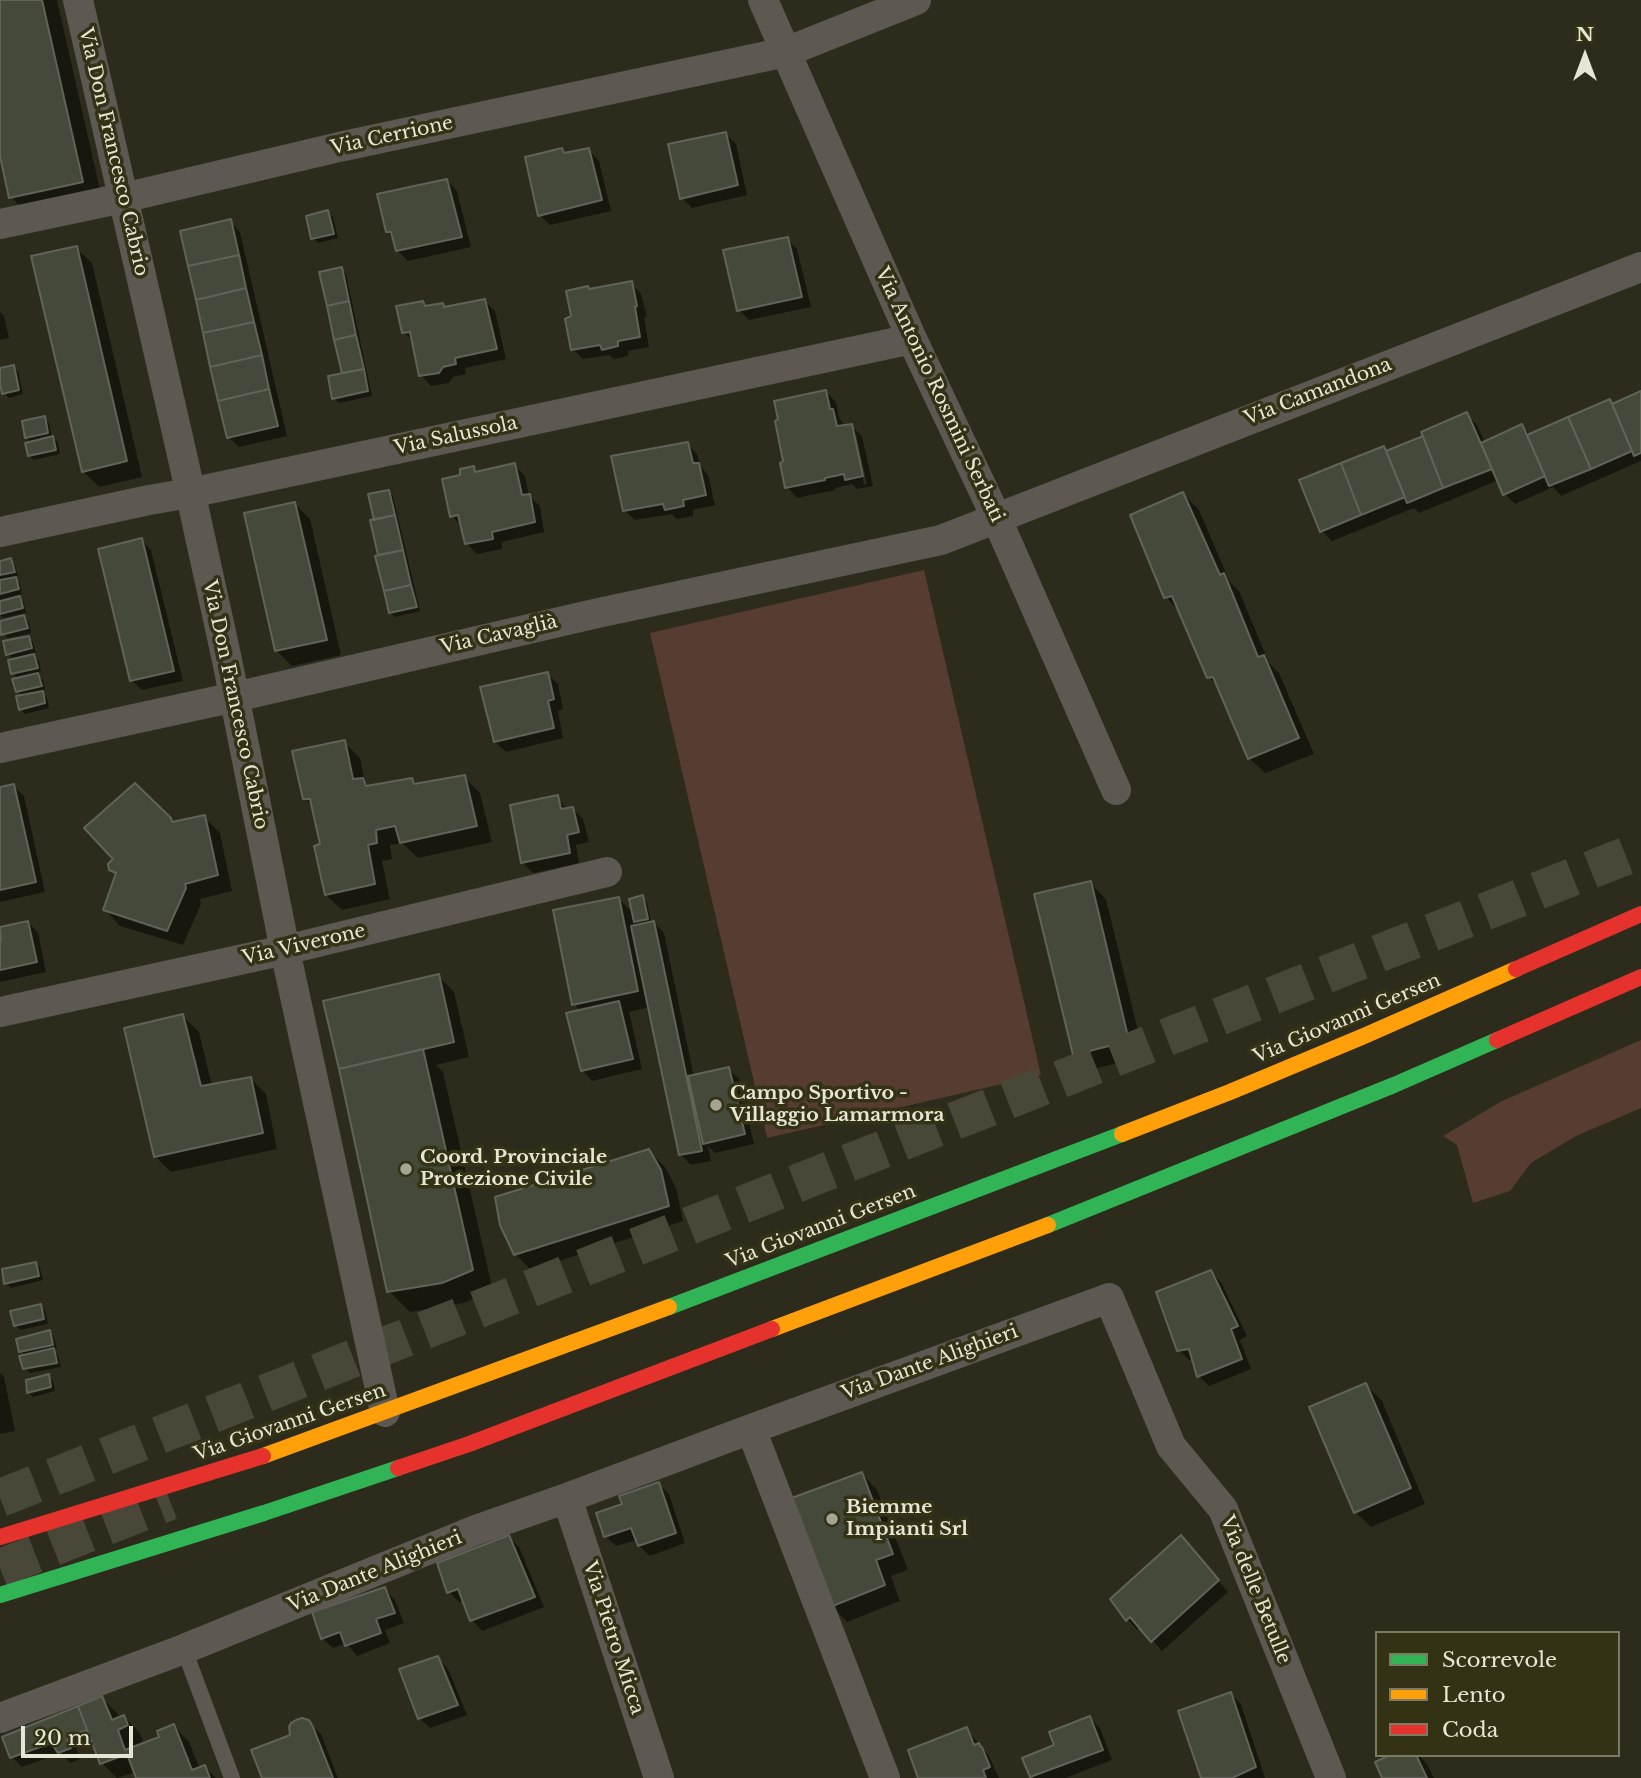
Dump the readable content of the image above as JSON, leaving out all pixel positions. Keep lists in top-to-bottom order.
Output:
{
  "streets": {
    "street": [
      "Via Cerrione",
      "Via Don Francesco Cabrio",
      "Via Camandona",
      "Via Antonio Rosmini Serbati",
      "Via Salussola",
      "Via Cavaglià",
      "Via Viverone",
      "Via Giovanni Gersen",
      "Via Dante Alighieri",
      "Via delle Betulle",
      "Via Pietro Micca"
    ]
  },
  "crossings": [
    ["Via Cerrione", "Via Don Francesco Cabrio"],
    ["Via Cerrione", "Via Antonio Rosmini Serbati"],
    ["Via Don Francesco Cabrio", "Via Salussola"],
    ["Via Don Francesco Cabrio", "Via Cavaglià"],
    ["Via Don Francesco Cabrio", "Via Viverone"],
    ["Via Don Francesco Cabrio", "Via Giovanni Gersen"],
    ["Via Camandona", "Via Antonio Rosmini Serbati"],
    ["Via Camandona", "Via Cavaglià"],
    ["Via Antonio Rosmini Serbati", "Via Salussola"],
    ["Via Antonio Rosmini Serbati", "Via Cavaglià"],
    ["Via Dante Alighieri", "Via delle Betulle"],
    ["Via Dante Alighieri", "Via Pietro Micca"]
  ],
  "places": ["Campo Sportivo - Villaggio Lamarmora", "Coord. Provinciale Protezione Civile", "Biemme Impianti Srl"],
  "legend": ["Scorrevole", "Lento", "Coda"],
  "scale_bar": "20 m",
  "north": "top"
}
